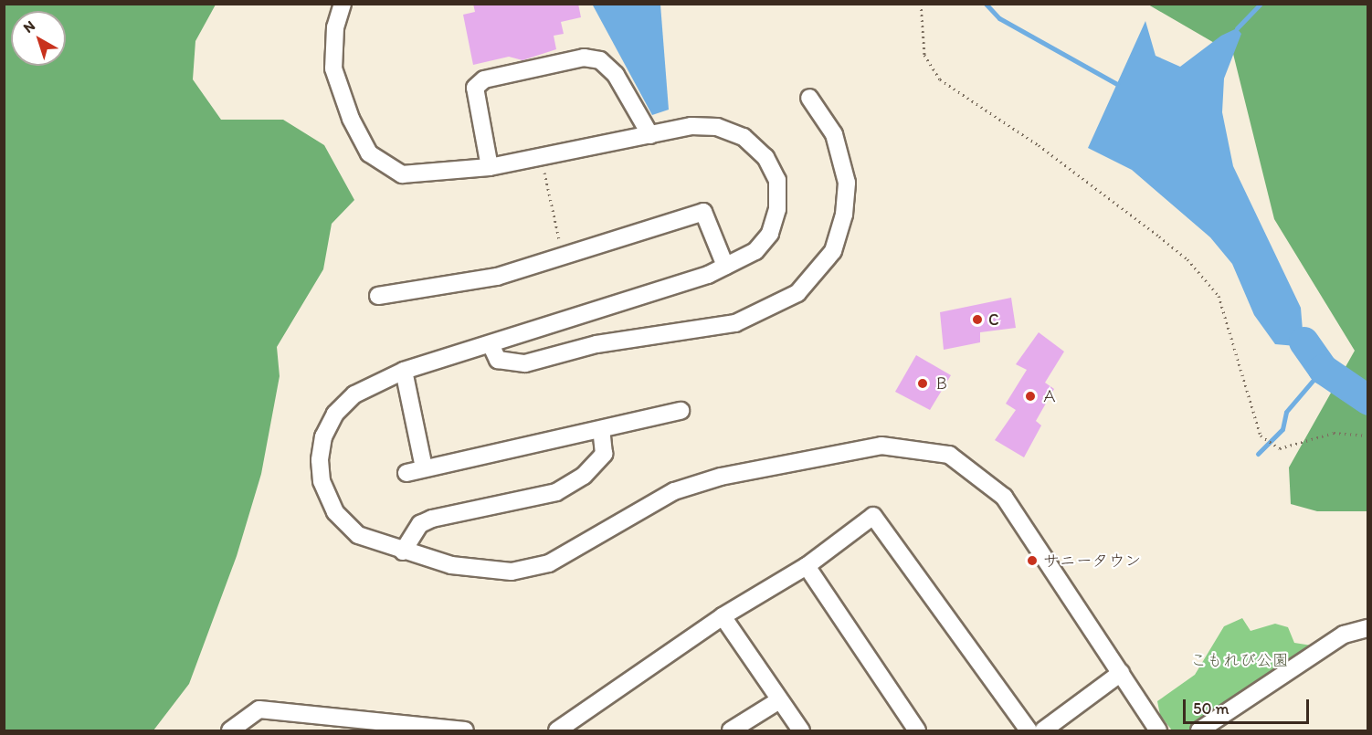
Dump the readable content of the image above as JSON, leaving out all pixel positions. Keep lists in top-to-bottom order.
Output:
{
  "parks": ["こもれび公園"],
  "places": [
    "C",
    "Ｂ",
    "Ａ",
    "サニータウン"
  ],
  "scale_bar": "50 m",
  "north": "top left"
}
